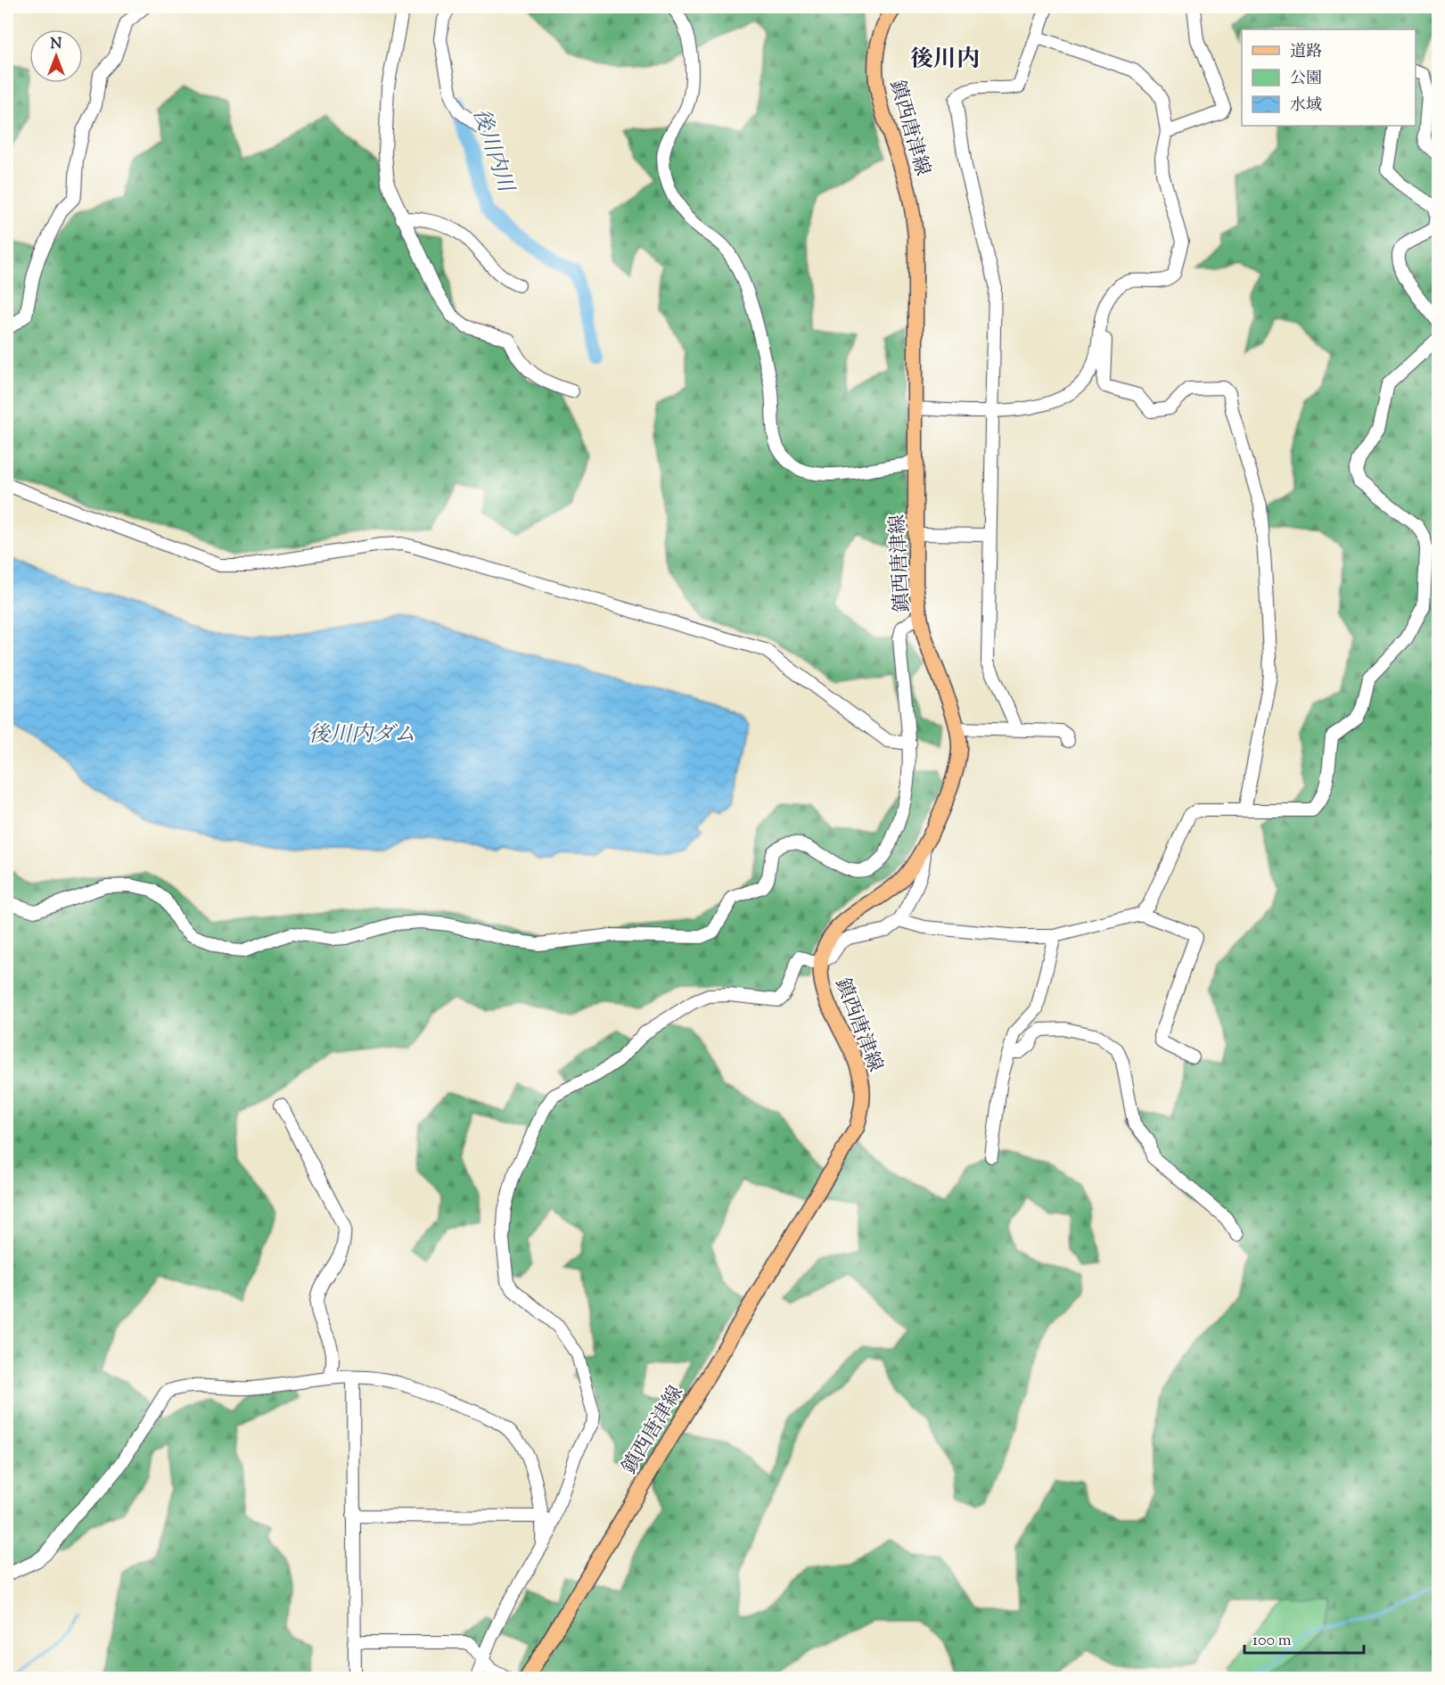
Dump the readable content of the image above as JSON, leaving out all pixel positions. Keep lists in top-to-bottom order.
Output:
{
  "streets": {
    "main road": ["鎮西唐津線"]
  },
  "districts": ["後川内"],
  "water": ["後川内川", "後川内ダム"],
  "legend": ["道路", "公園", "水域"],
  "scale_bar": "100 m",
  "north": "top"
}
